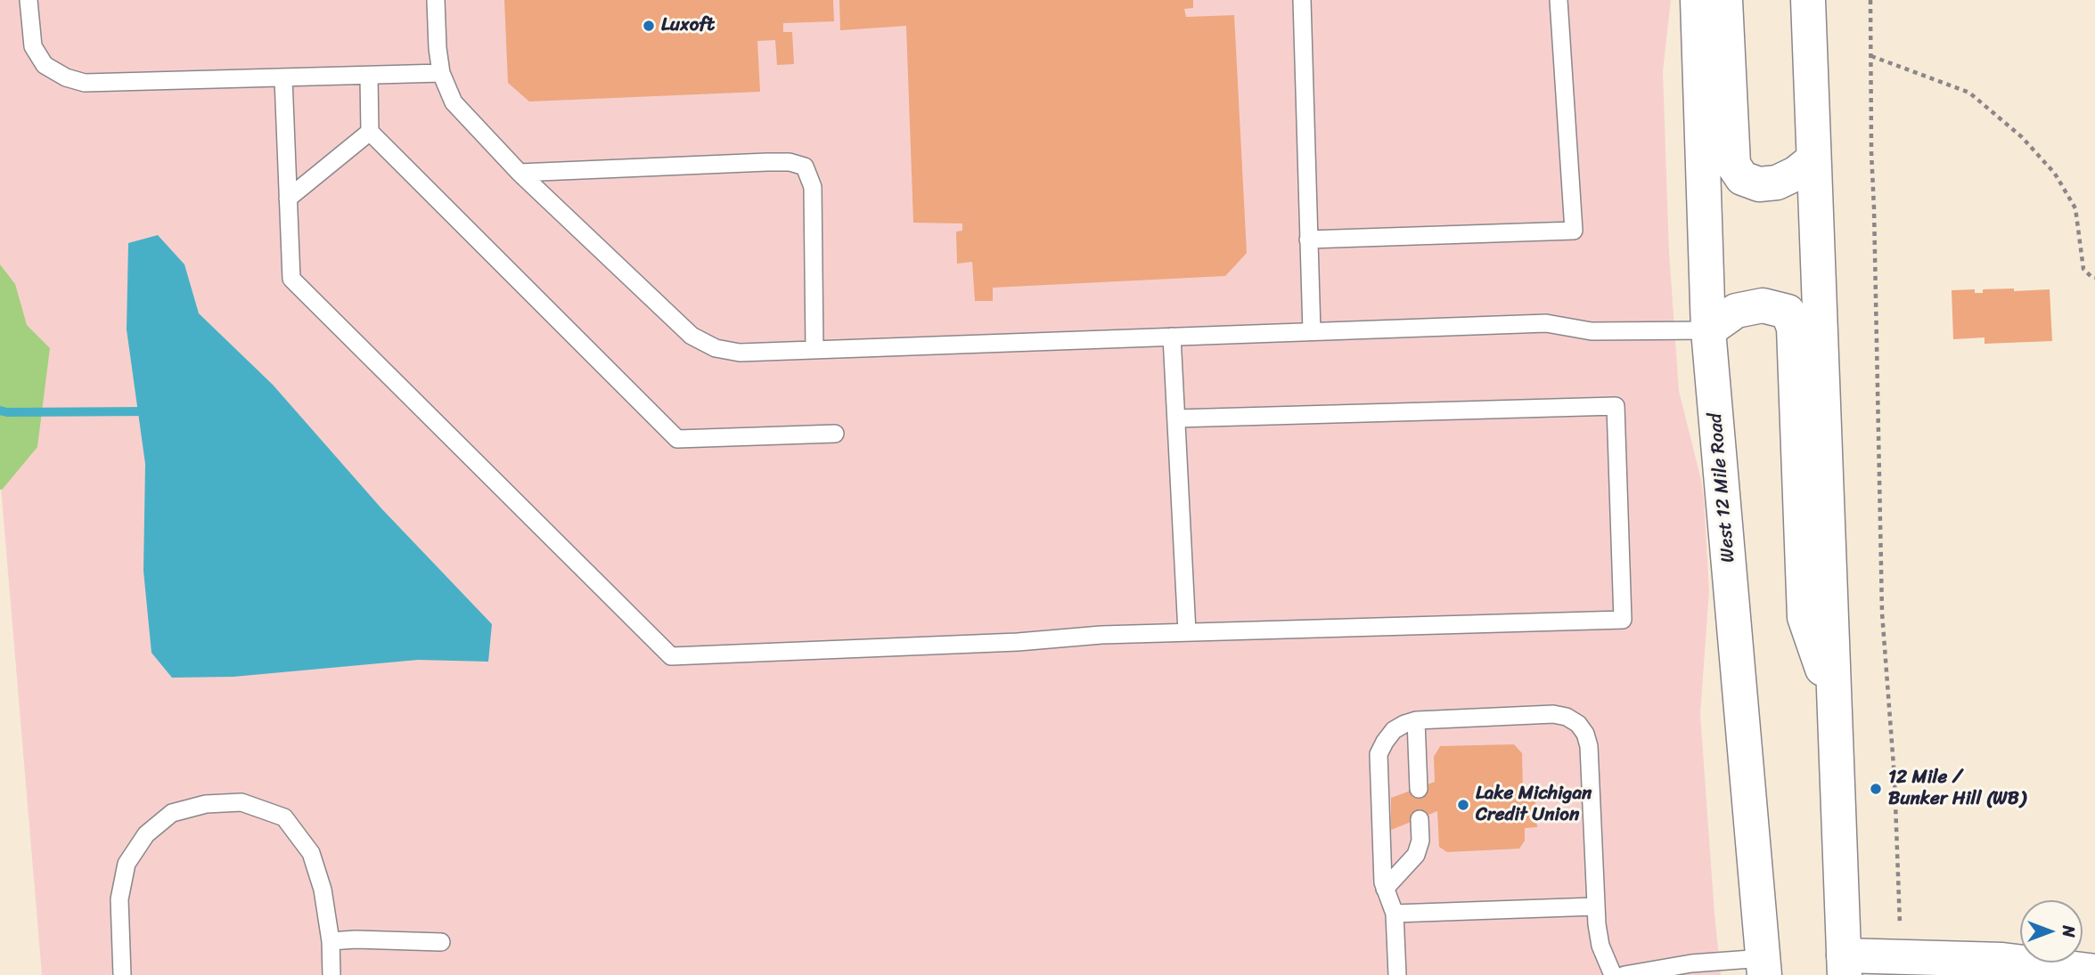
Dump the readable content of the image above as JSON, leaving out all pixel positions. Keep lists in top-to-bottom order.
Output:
{
  "streets": {
    "main road": ["West 12 Mile Road"]
  },
  "places": ["Luxoft", "12 Mile / Bunker Hill (WB)", "Lake Michigan Credit Union"],
  "north": "right"
}
